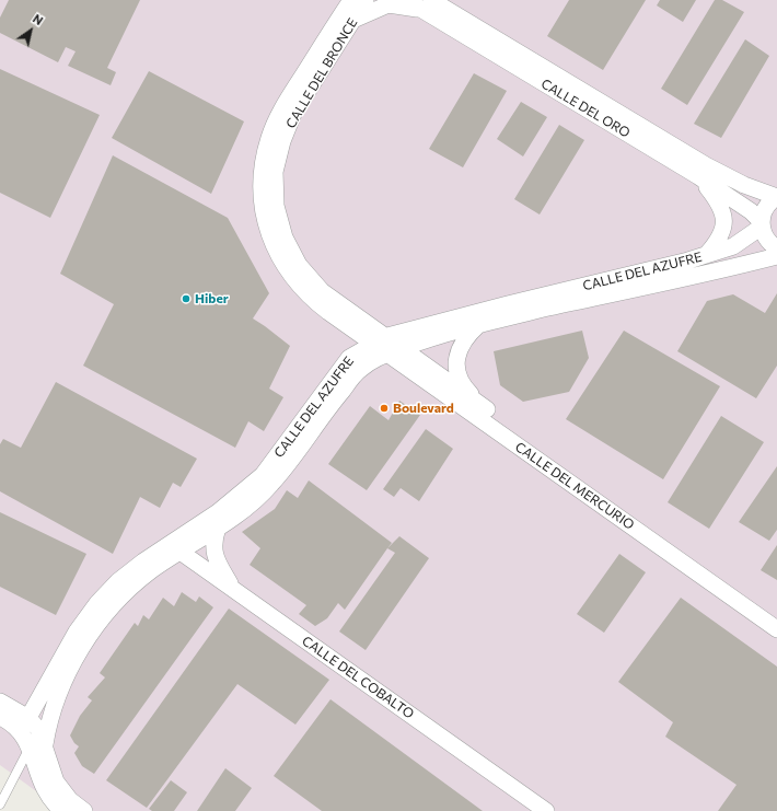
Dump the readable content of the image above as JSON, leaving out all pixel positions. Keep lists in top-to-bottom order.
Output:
{
  "streets": {
    "street": [
      "CALLE DEL BRONCE",
      "CALLE DEL ORO",
      "CALLE DEL AZUFRE",
      "CALLE DEL MERCURIO",
      "CALLE DEL COBALTO"
    ]
  },
  "crossings": [
    ["CALLE DEL BRONCE", "CALLE DEL AZUFRE"],
    ["CALLE DEL BRONCE", "CALLE DEL MERCURIO"],
    ["CALLE DEL ORO", "CALLE DEL AZUFRE"],
    ["CALLE DEL AZUFRE", "CALLE DEL MERCURIO"],
    ["CALLE DEL AZUFRE", "CALLE DEL COBALTO"]
  ],
  "places": ["Hiber", "Boulevard"],
  "north": "top right"
}
